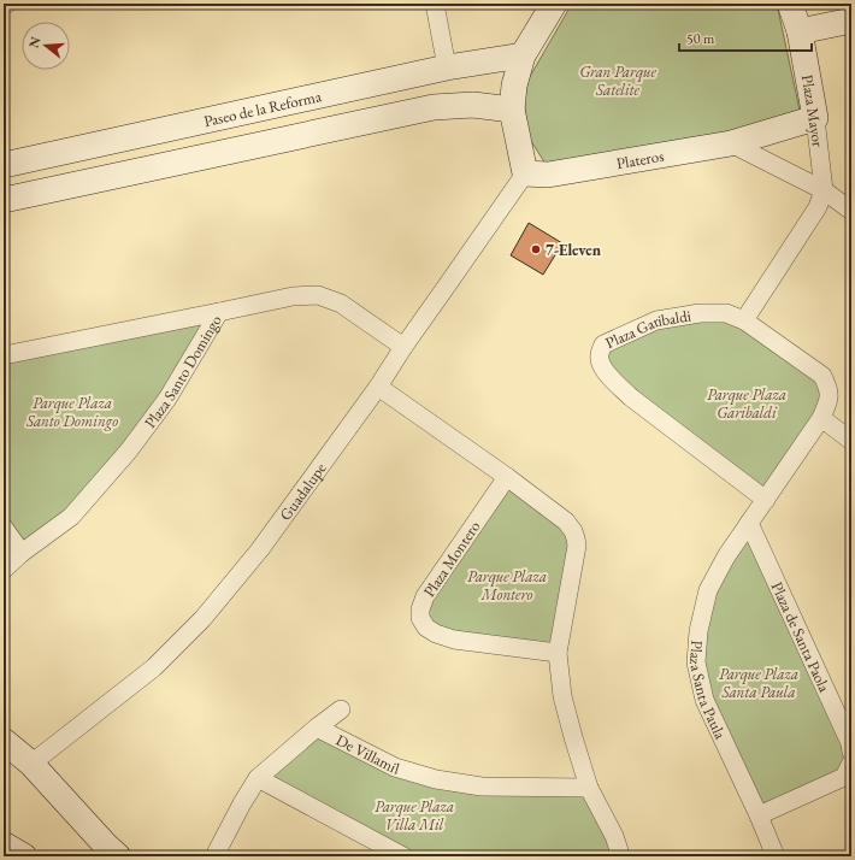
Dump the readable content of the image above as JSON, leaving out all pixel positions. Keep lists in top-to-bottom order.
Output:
{
  "streets": {
    "street": [
      "Paseo de la Reforma",
      "Plaza Mayor",
      "Plateros",
      "Plaza Garibaldi",
      "Plaza Santo Domingo",
      "Guadalupe",
      "Plaza Montero",
      "Plaza de Santa Paola",
      "Plaza Santa Paula",
      "De Villamil"
    ]
  },
  "crossings": [
    ["Plaza Mayor", "Plateros"],
    ["Plateros", "Guadalupe"],
    ["Plaza Garibaldi", "Plaza Santa Paula"],
    ["Plaza Santo Domingo", "Guadalupe"],
    ["Plaza de Santa Paola", "Plaza Santa Paula"]
  ],
  "parks": [
    "Gran Parque Satelite",
    "Parque Plaza Garibaldi",
    "Parque Plaza Santo Domingo",
    "Parque Plaza Montero",
    "Parque Plaza Santa Paula",
    "Parque Plaza Villa Mil"
  ],
  "places": ["7-Eleven"],
  "scale_bar": "50 m",
  "north": "left"
}
